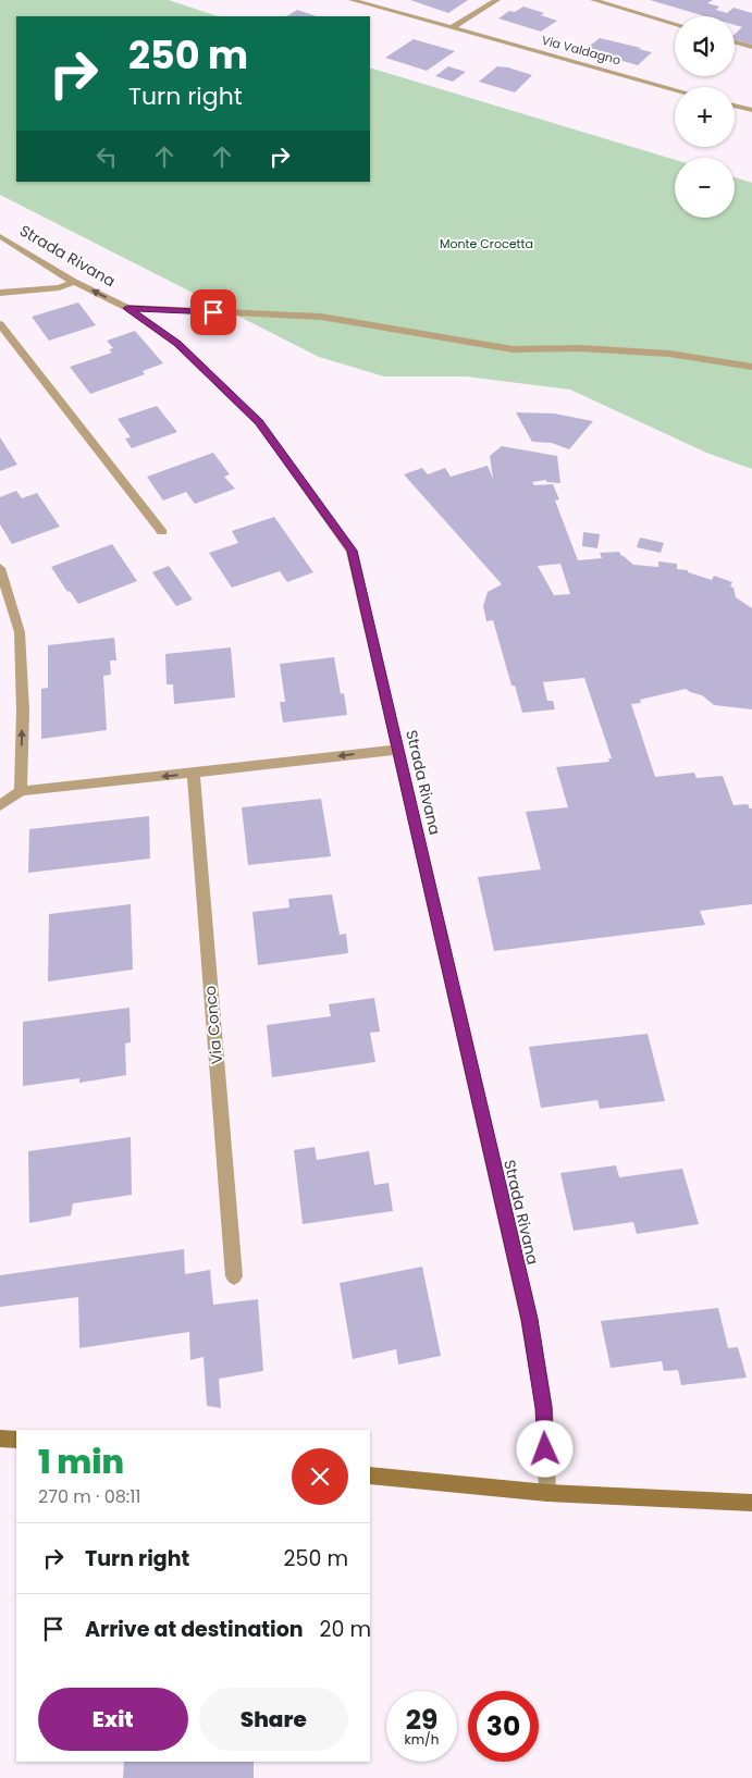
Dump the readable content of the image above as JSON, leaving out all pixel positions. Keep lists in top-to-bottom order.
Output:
{
  "streets": {
    "street": ["Via Valdagno", "Strada Rivana", "Via Conco"]
  },
  "parks": ["Monte Crocetta"],
  "page": {
    "map_buttons": ["+", "−"],
    "turn": ["250 m", "Turn right"],
    "heading": ["1 min", "270 m · 08:11"],
    "list": [
      {
        "name": "Turn right",
        "value": "250 m"
      },
      {
        "name": "Arrive at destination",
        "value": "20 m"
      }
    ],
    "buttons": ["Exit", "Share"],
    "speed": "29 km/h",
    "limit": "30"
  }
}
